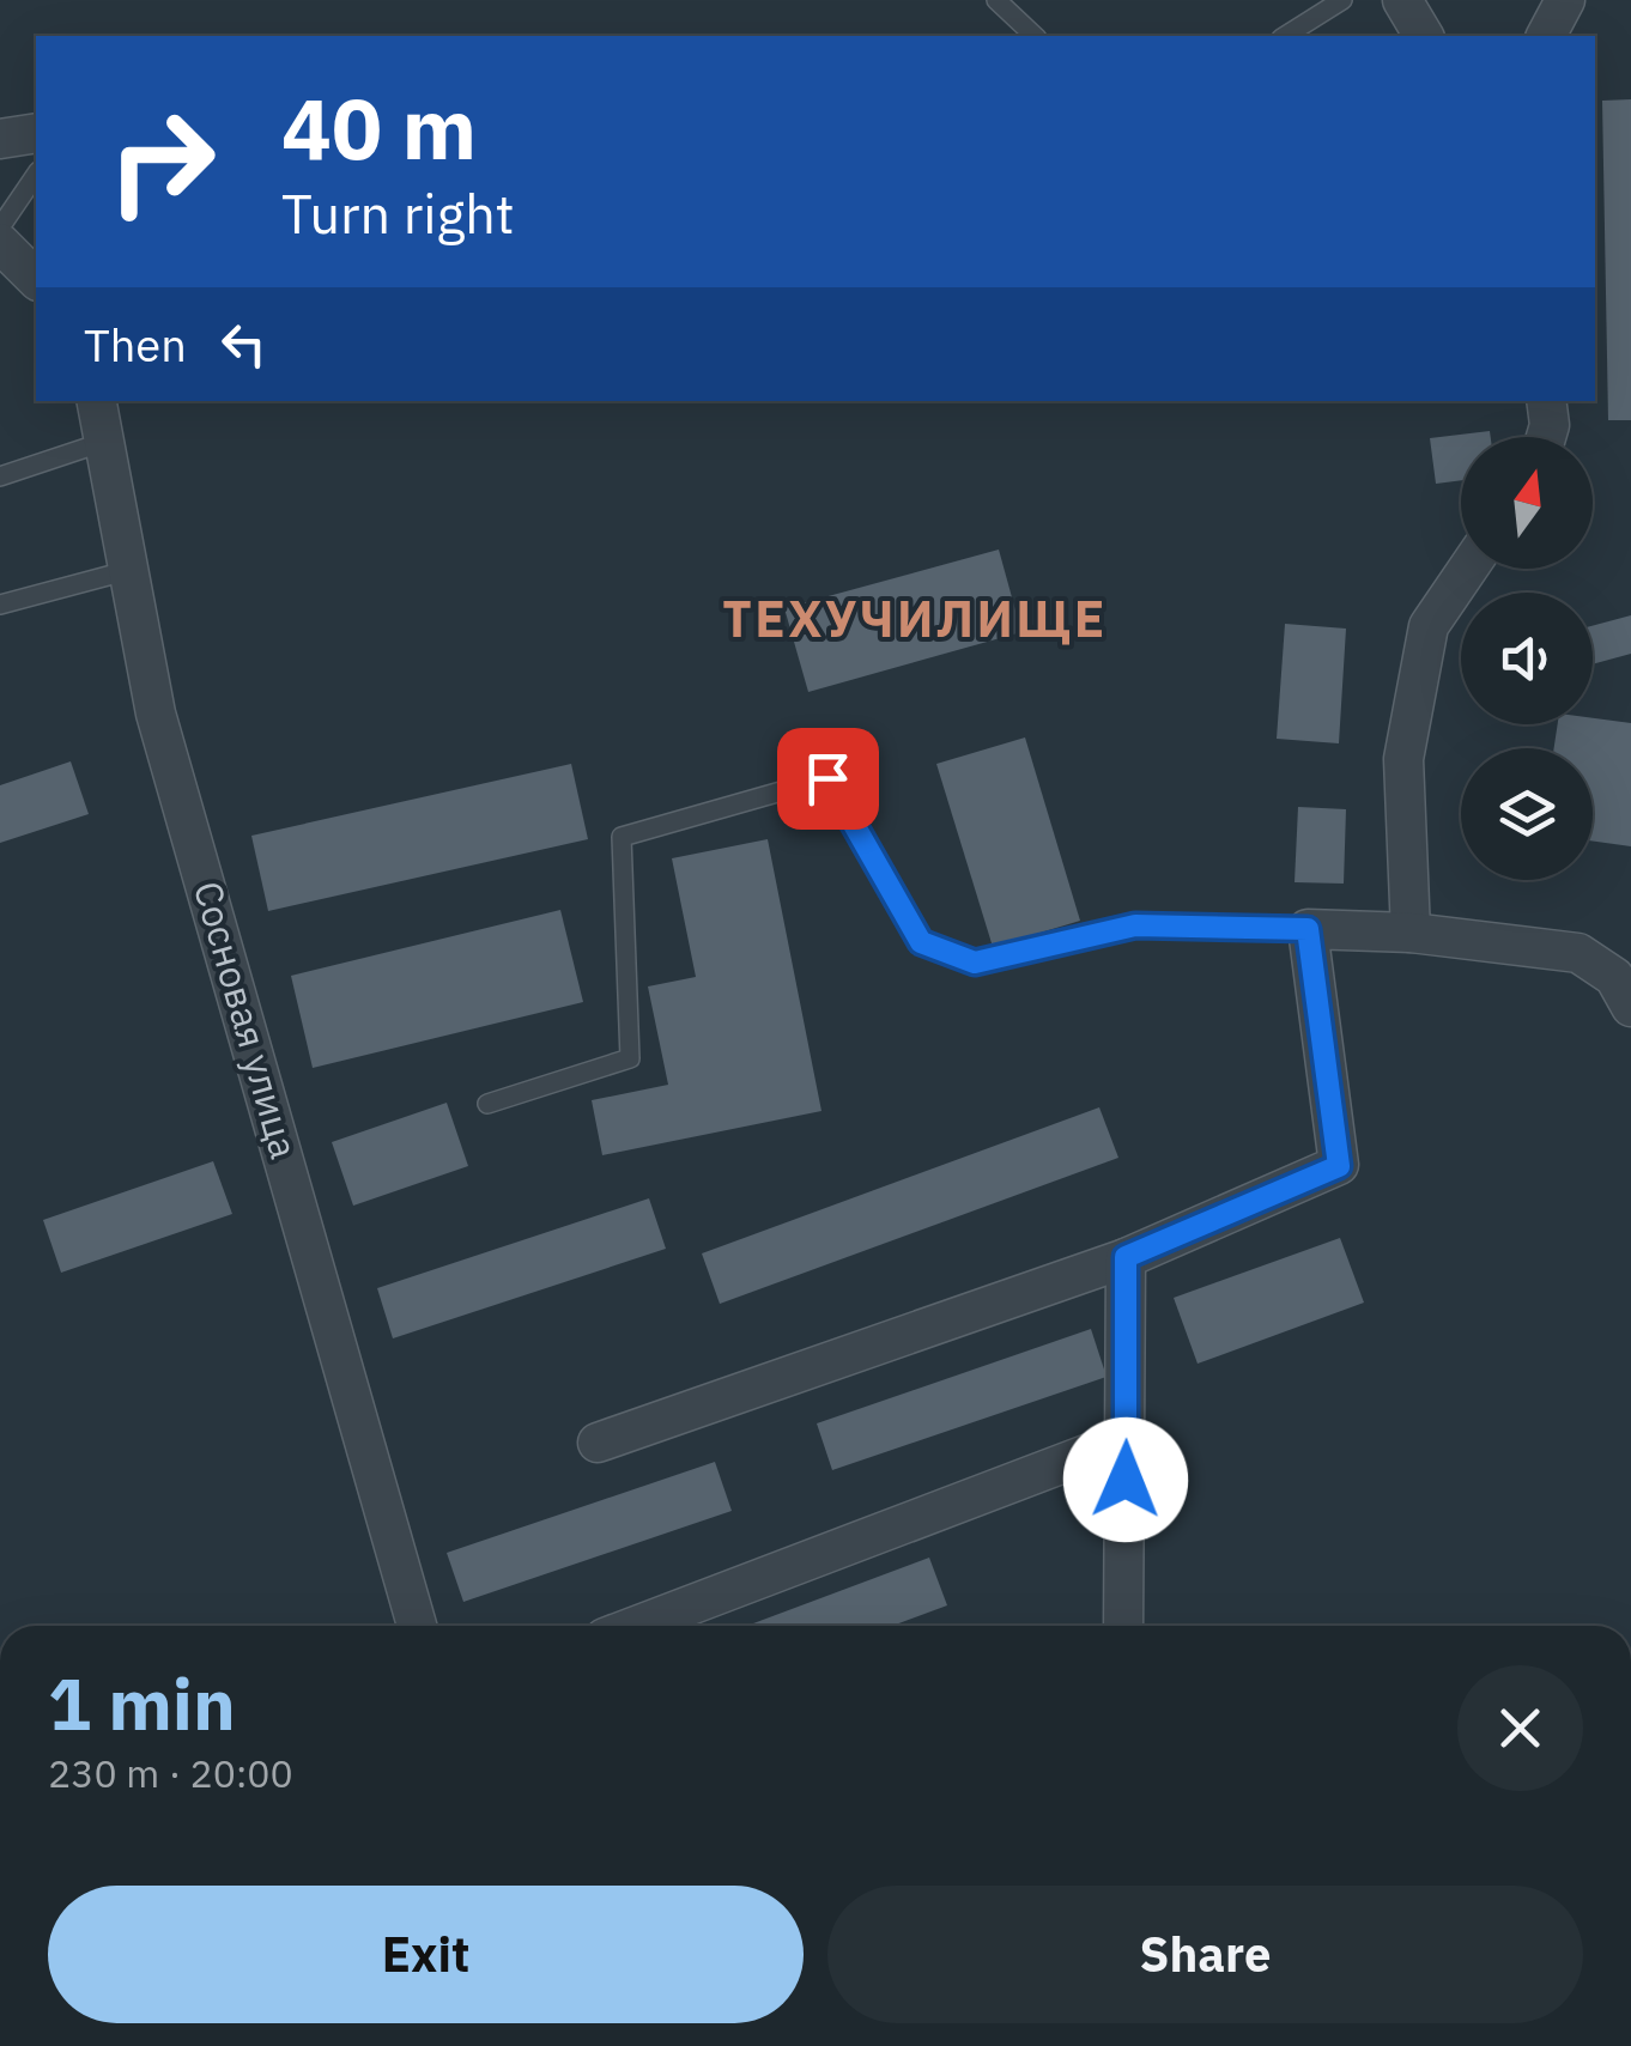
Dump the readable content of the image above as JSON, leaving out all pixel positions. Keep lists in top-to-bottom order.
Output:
{
  "streets": {
    "street": ["Сосновая улица"]
  },
  "districts": ["ТЕХУЧИЛИЩЕ"],
  "north": "top",
  "page": {
    "turn": ["40 m", "Turn right"],
    "then": "Then",
    "heading": ["1 min", "230 m · 20:00"],
    "buttons": ["Exit", "Share"]
  }
}
